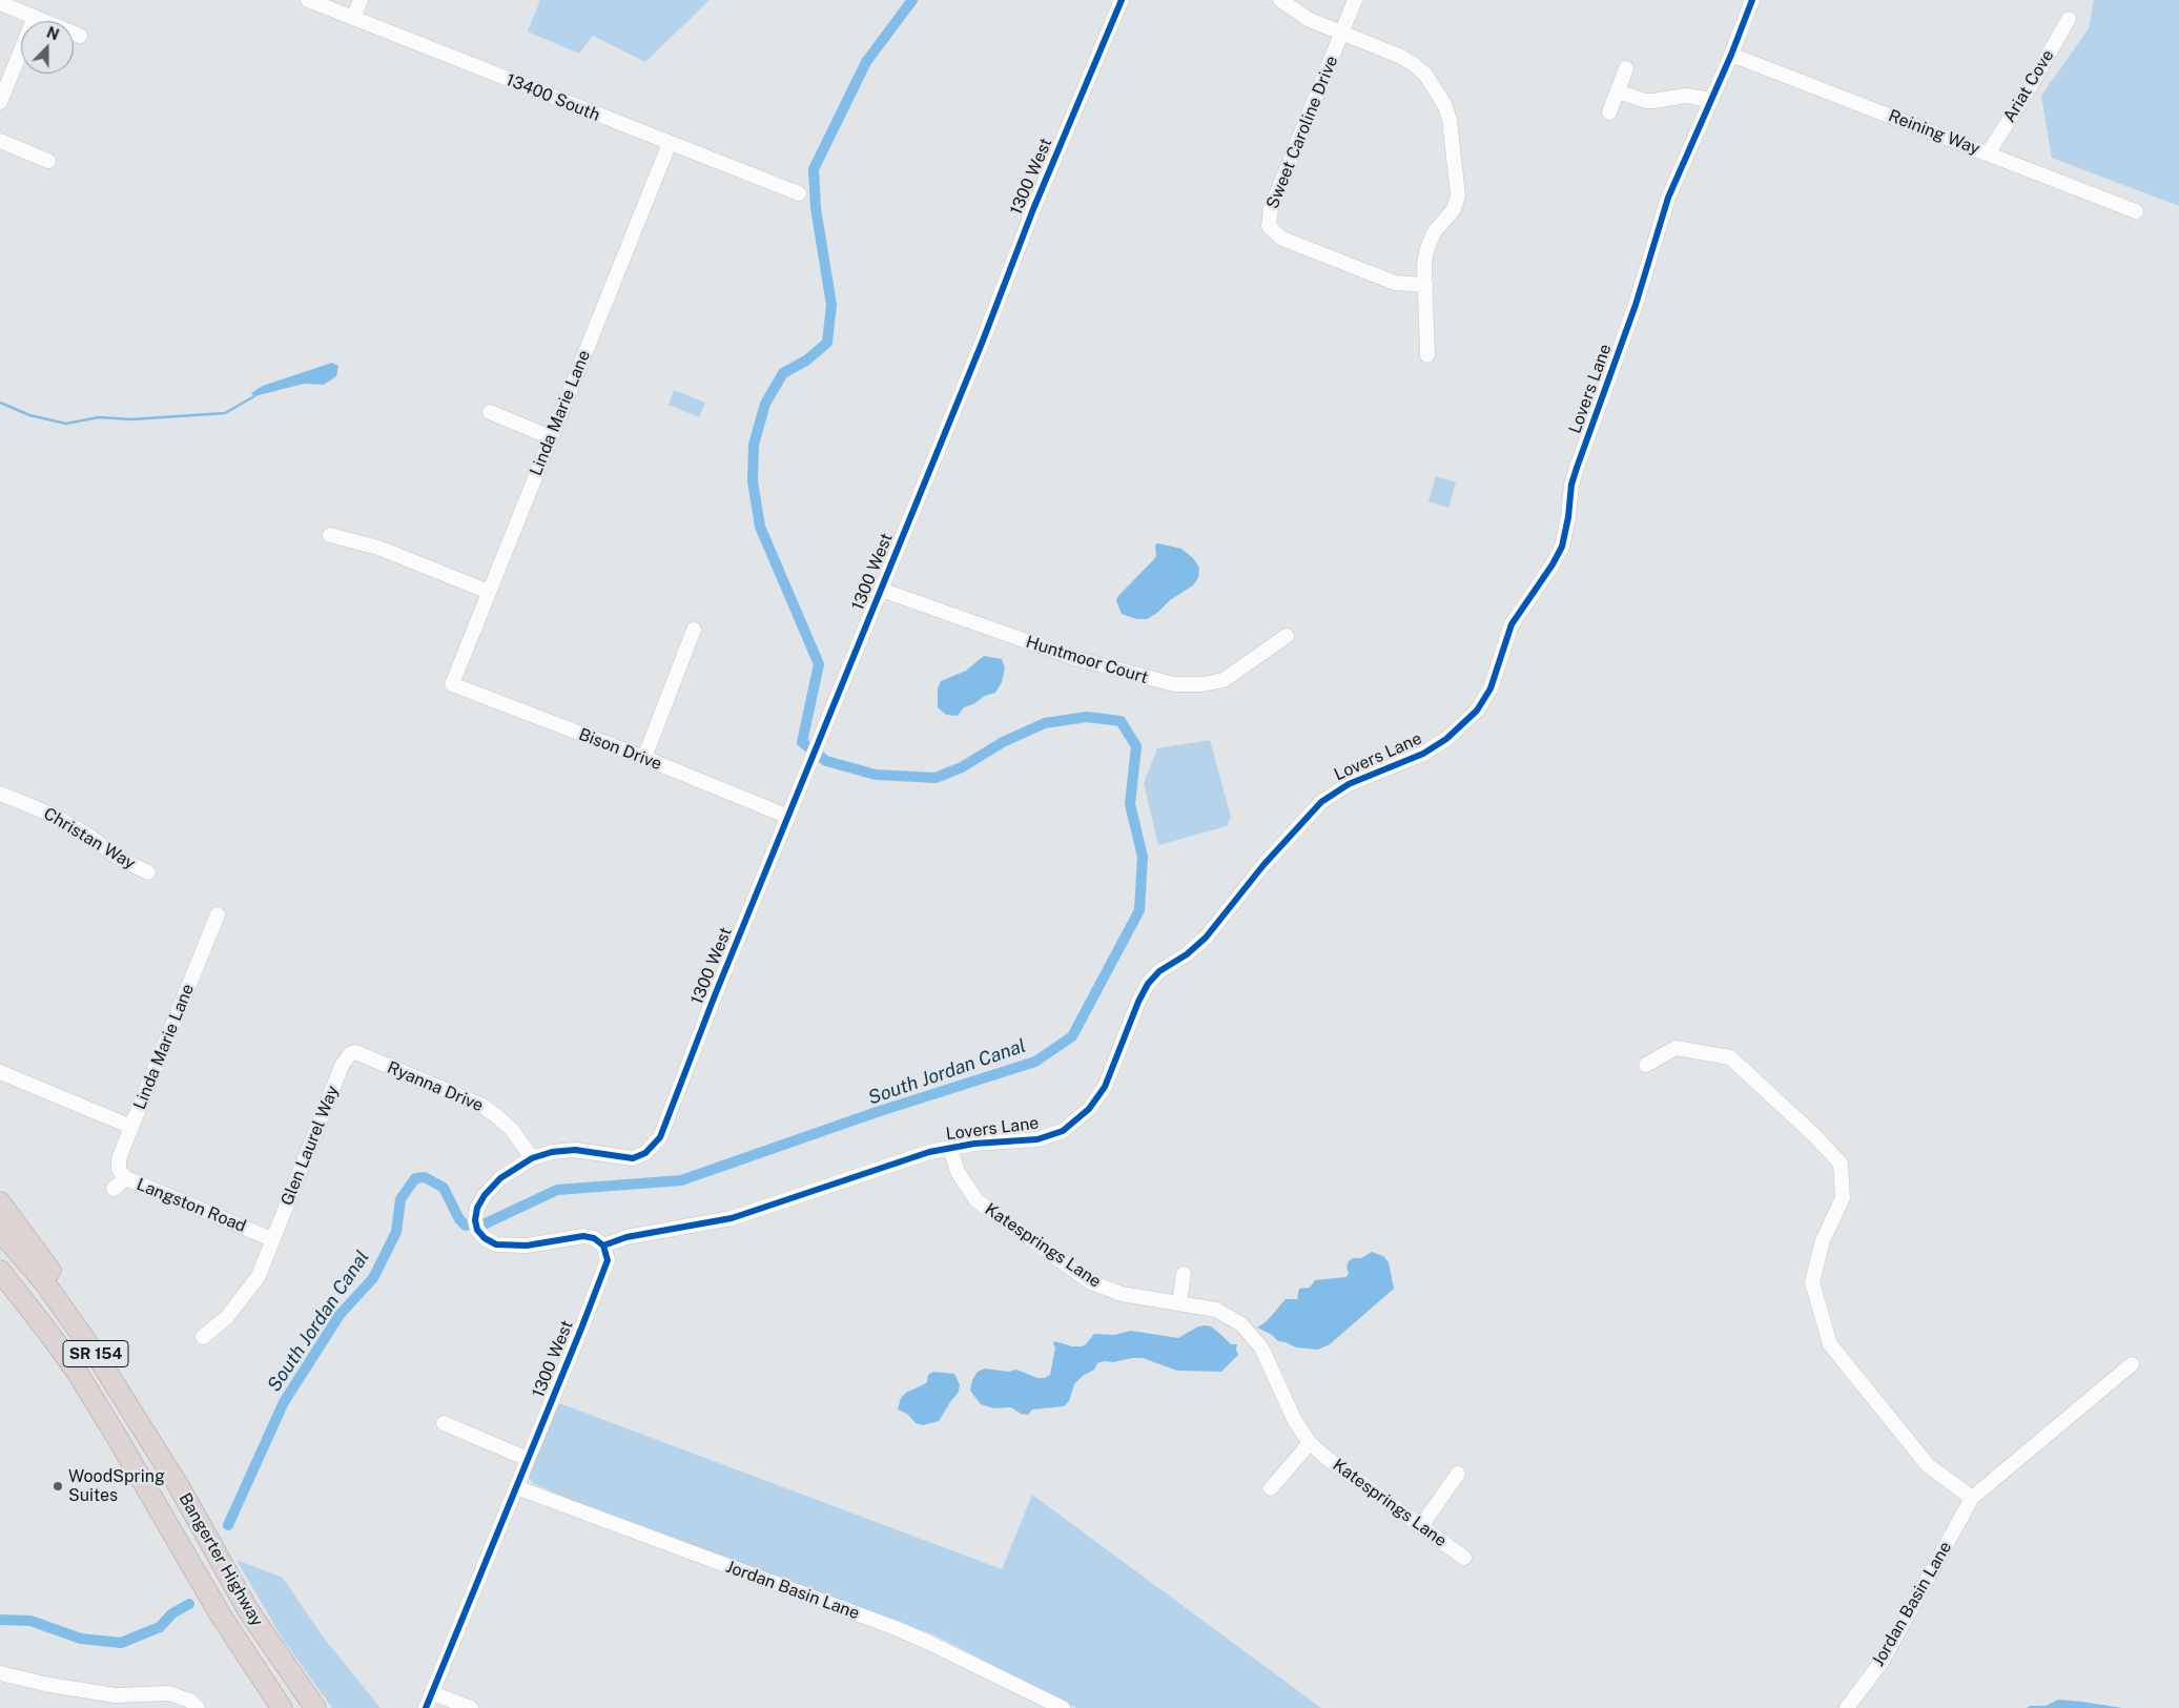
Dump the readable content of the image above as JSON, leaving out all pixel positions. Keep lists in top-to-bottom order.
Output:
{
  "streets": {
    "highway": ["SR 154", "Bangerter Highway"],
    "street": [
      "Ariat Cove",
      "13400 South",
      "Sweet Caroline Drive",
      "Reining Way",
      "1300 West",
      "Lovers Lane",
      "Linda Marie Lane",
      "Huntmoor Court",
      "Bison Drive",
      "Christan Way",
      "Ryanna Drive",
      "Glen Laurel Way",
      "Langston Road",
      "Katesprings Lane",
      "Jordan Basin Lane"
    ]
  },
  "crossings": [
    ["Ariat Cove", "Reining Way"],
    ["13400 South", "Linda Marie Lane"],
    ["Reining Way", "Lovers Lane"],
    ["1300 West", "Lovers Lane"],
    ["1300 West", "Huntmoor Court"],
    ["1300 West", "Bison Drive"],
    ["1300 West", "Ryanna Drive"],
    ["1300 West", "Jordan Basin Lane"],
    ["Lovers Lane", "Katesprings Lane"],
    ["Linda Marie Lane", "Bison Drive"],
    ["Linda Marie Lane", "Langston Road"],
    ["Ryanna Drive", "Glen Laurel Way"],
    ["Glen Laurel Way", "Langston Road"]
  ],
  "water": ["South Jordan Canal"],
  "places": ["WoodSpring Suites"],
  "north": "top"
}
